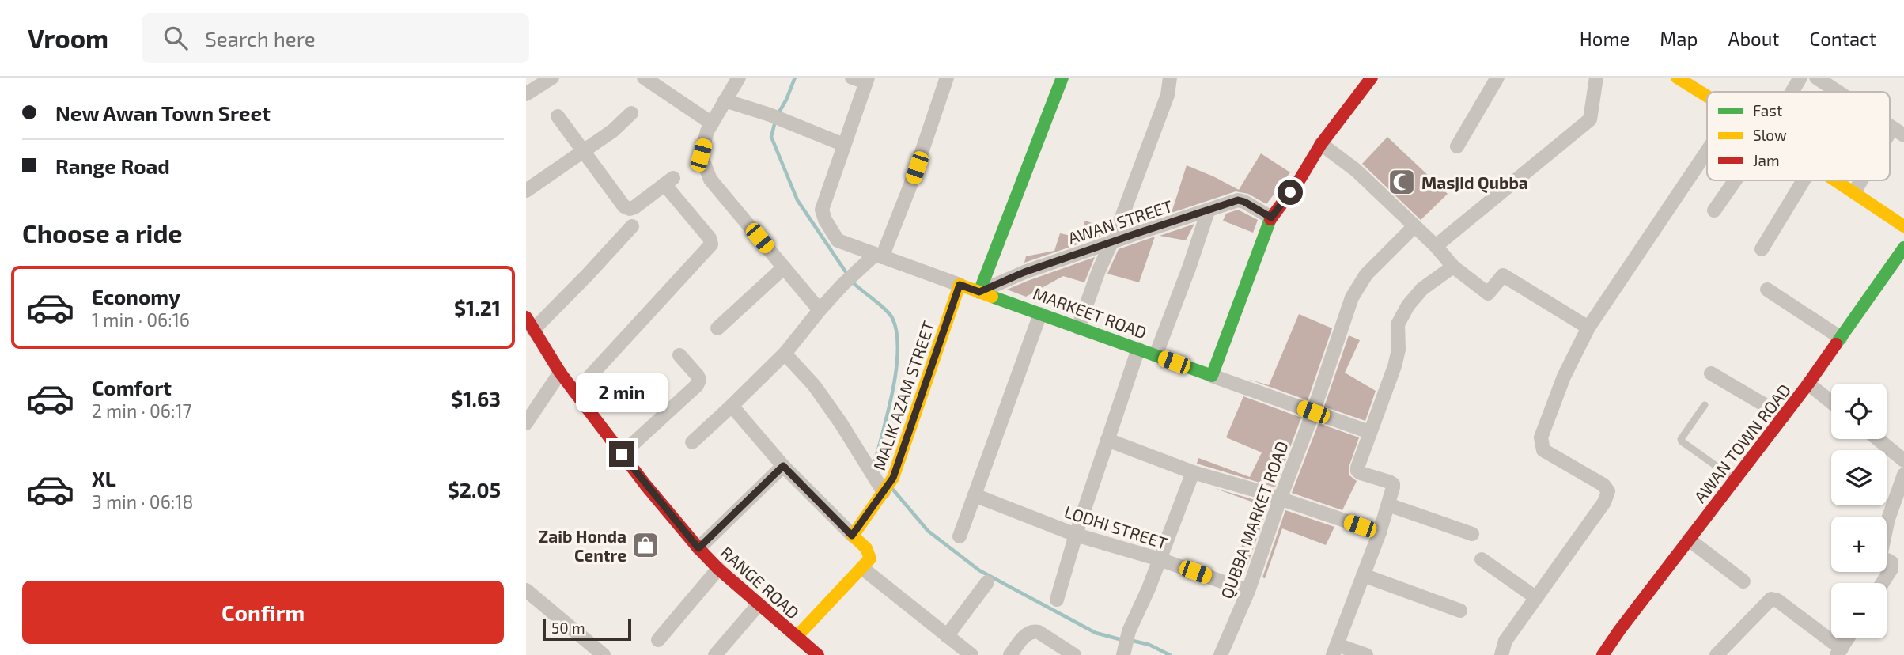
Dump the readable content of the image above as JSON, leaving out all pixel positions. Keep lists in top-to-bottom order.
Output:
{
  "streets": {
    "street": [
      "AWAN STREET",
      "MARKEET ROAD",
      "MALIK AZAM STREET",
      "AWAN TOWN ROAD",
      "QUBBA MARKET ROAD",
      "LODHI STREET",
      "RANGE ROAD"
    ]
  },
  "crossings": [
    ["AWAN STREET", "MARKEET ROAD"],
    ["MARKEET ROAD", "MALIK AZAM STREET"],
    ["MARKEET ROAD", "QUBBA MARKET ROAD"],
    ["QUBBA MARKET ROAD", "LODHI STREET"]
  ],
  "places": {
    "mosque": ["Masjid Qubba"],
    "shop": ["Zaib Honda Centre"]
  },
  "legend": ["Fast", "Slow", "Jam"],
  "scale_bar": "50 m",
  "page": {
    "header": "Vroom",
    "search": "Search here",
    "nav": [
      "Home",
      "Map",
      "About",
      "Contact"
    ],
    "banner": ["New Awan Town Sreet", "Range Road"],
    "heading": "Choose a ride",
    "list": [
      {
        "name": "Economy",
        "note": "1 min · 06:16",
        "value": "$1.21"
      },
      {
        "name": "Comfort",
        "note": "2 min · 06:17",
        "value": "$1.63"
      },
      {
        "name": "XL",
        "note": "3 min · 06:18",
        "value": "$2.05"
      }
    ],
    "bubble": "2 min",
    "map_buttons": ["+", "−"],
    "buttons": "Confirm",
    "scale": "50 m"
  }
}
